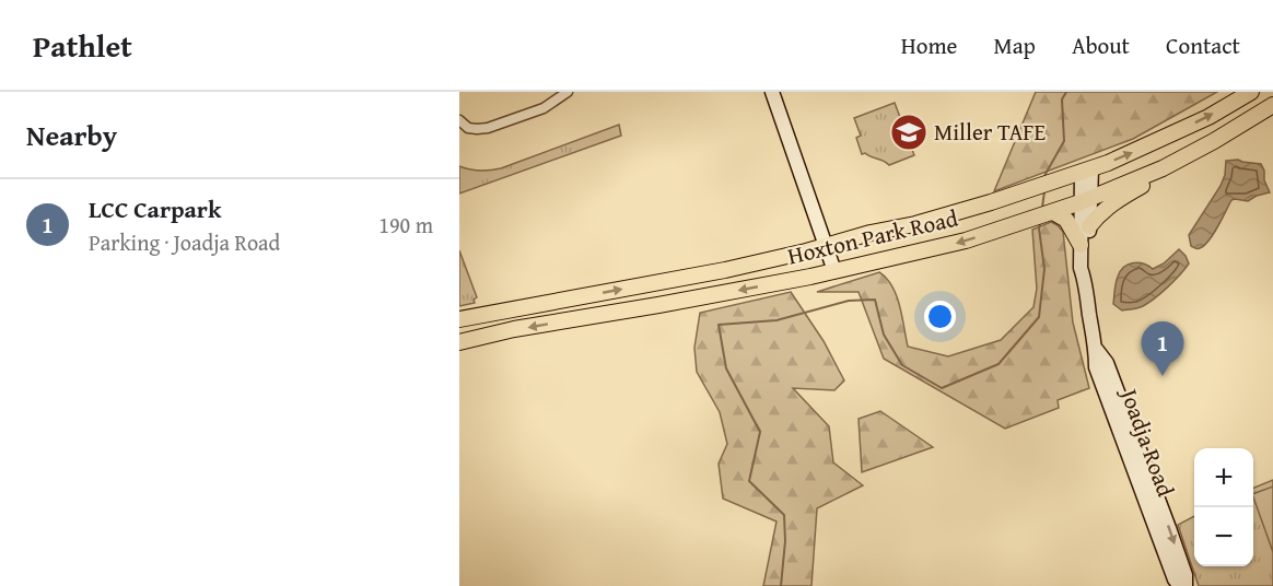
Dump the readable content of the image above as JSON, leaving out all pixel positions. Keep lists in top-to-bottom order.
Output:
{
  "streets": {
    "main road": ["Hoxton Park Road", "Joadja Road"]
  },
  "crossings": [
    ["Hoxton Park Road", "Joadja Road"]
  ],
  "places": {
    "school or university": ["Miller TAFE"]
  },
  "page": {
    "header": "Pathlet",
    "nav": [
      "Home",
      "Map",
      "About",
      "Contact"
    ],
    "heading": "Nearby",
    "list": [
      {
        "mark": "1",
        "name": "LCC Carpark",
        "note": "Parking · Joadja Road",
        "value": "190 m"
      }
    ],
    "pins": "1",
    "map_buttons": ["+", "−"]
  }
}
